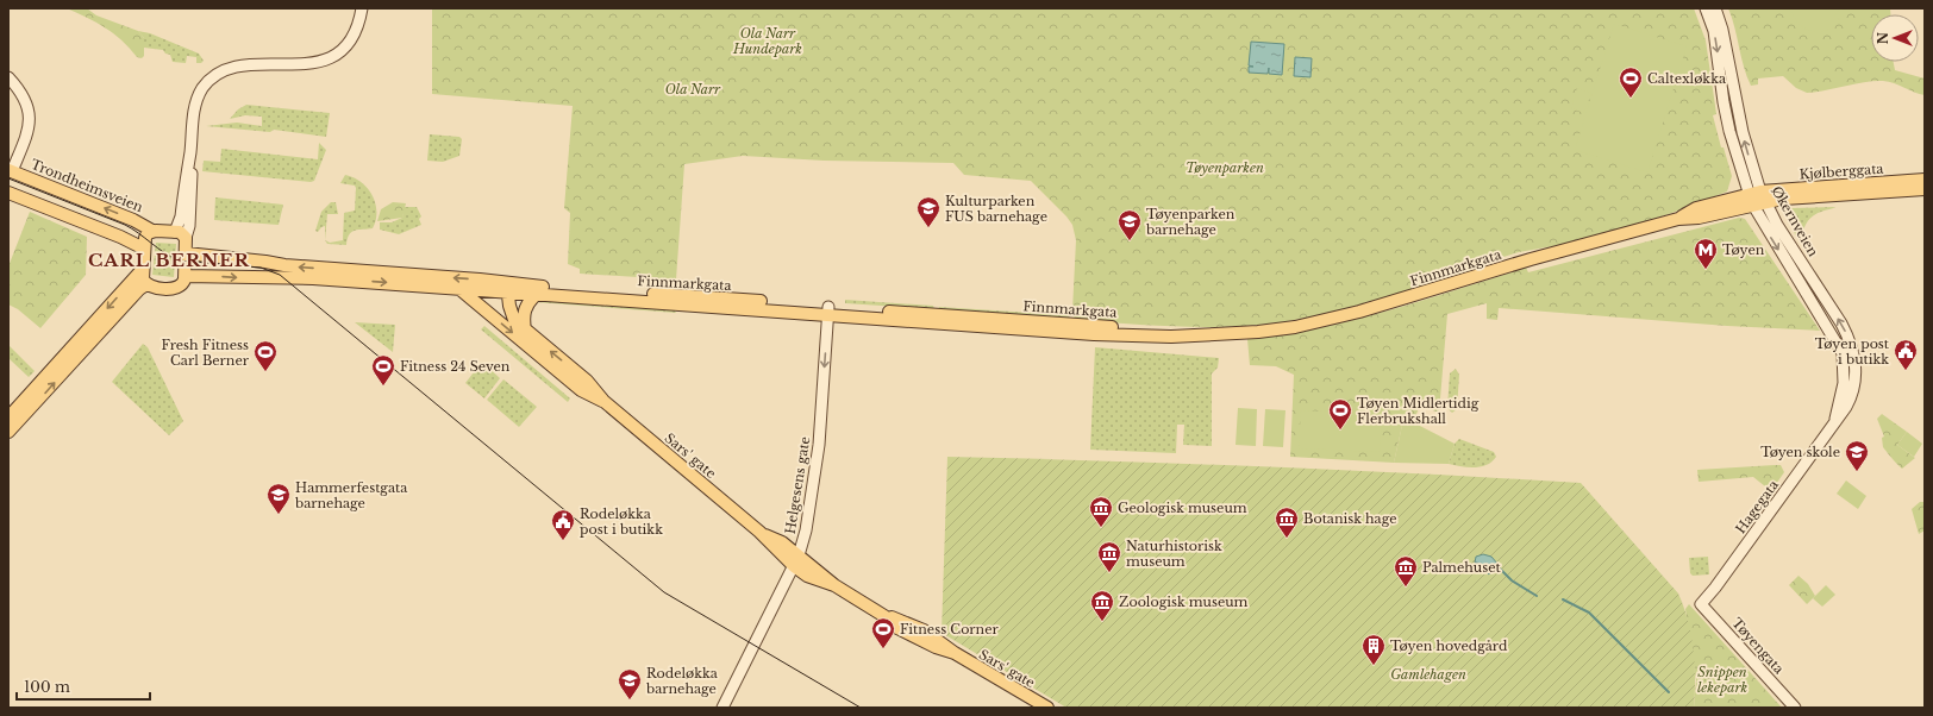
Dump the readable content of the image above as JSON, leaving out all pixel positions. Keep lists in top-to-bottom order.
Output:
{
  "streets": {
    "main road": [
      "Kjølberggata",
      "Trondheimsveien",
      "Økernveien",
      "Finnmarkgata",
      "Sars' gate",
      "Helgesens gate",
      "Hagegata",
      "Tøyengata"
    ]
  },
  "crossings": [
    ["Kjølberggata", "Økernveien"],
    ["Kjølberggata", "Finnmarkgata"],
    ["Trondheimsveien", "Finnmarkgata"],
    ["Økernveien", "Finnmarkgata"],
    ["Økernveien", "Hagegata"],
    ["Finnmarkgata", "Sars' gate"],
    ["Finnmarkgata", "Helgesens gate"],
    ["Sars' gate", "Helgesens gate"],
    ["Hagegata", "Tøyengata"]
  ],
  "one_way": ["Helgesens gate"],
  "districts": ["CARL BERNER"],
  "parks": [
    "Ola Narr Hundepark",
    "Ola Narr",
    "Tøyenparken",
    "Snippen lekepark",
    "Gamlehagen"
  ],
  "places": {
    "sports": [
      "Caltexløkka",
      "Fresh Fitness Carl Berner",
      "Fitness 24 Seven",
      "Tøyen Midlertidig Flerbrukshall",
      "Fitness Corner"
    ],
    "school or university": [
      "Kulturparken FUS barnehage",
      "Tøyenparken barnehage",
      "Tøyen skole",
      "Hammerfestgata barnehage",
      "Rodeløkka barnehage"
    ],
    "metro station": ["Tøyen"],
    "public building": ["Tøyen post i butikk", "Rodeløkka post i butikk"],
    "museum": [
      "Geologisk museum",
      "Botanisk hage",
      "Naturhistorisk museum",
      "Palmehuset",
      "Zoologisk museum"
    ],
    "building": ["Tøyen hovedgård"]
  },
  "scale_bar": "100 m",
  "north": "left"
}
